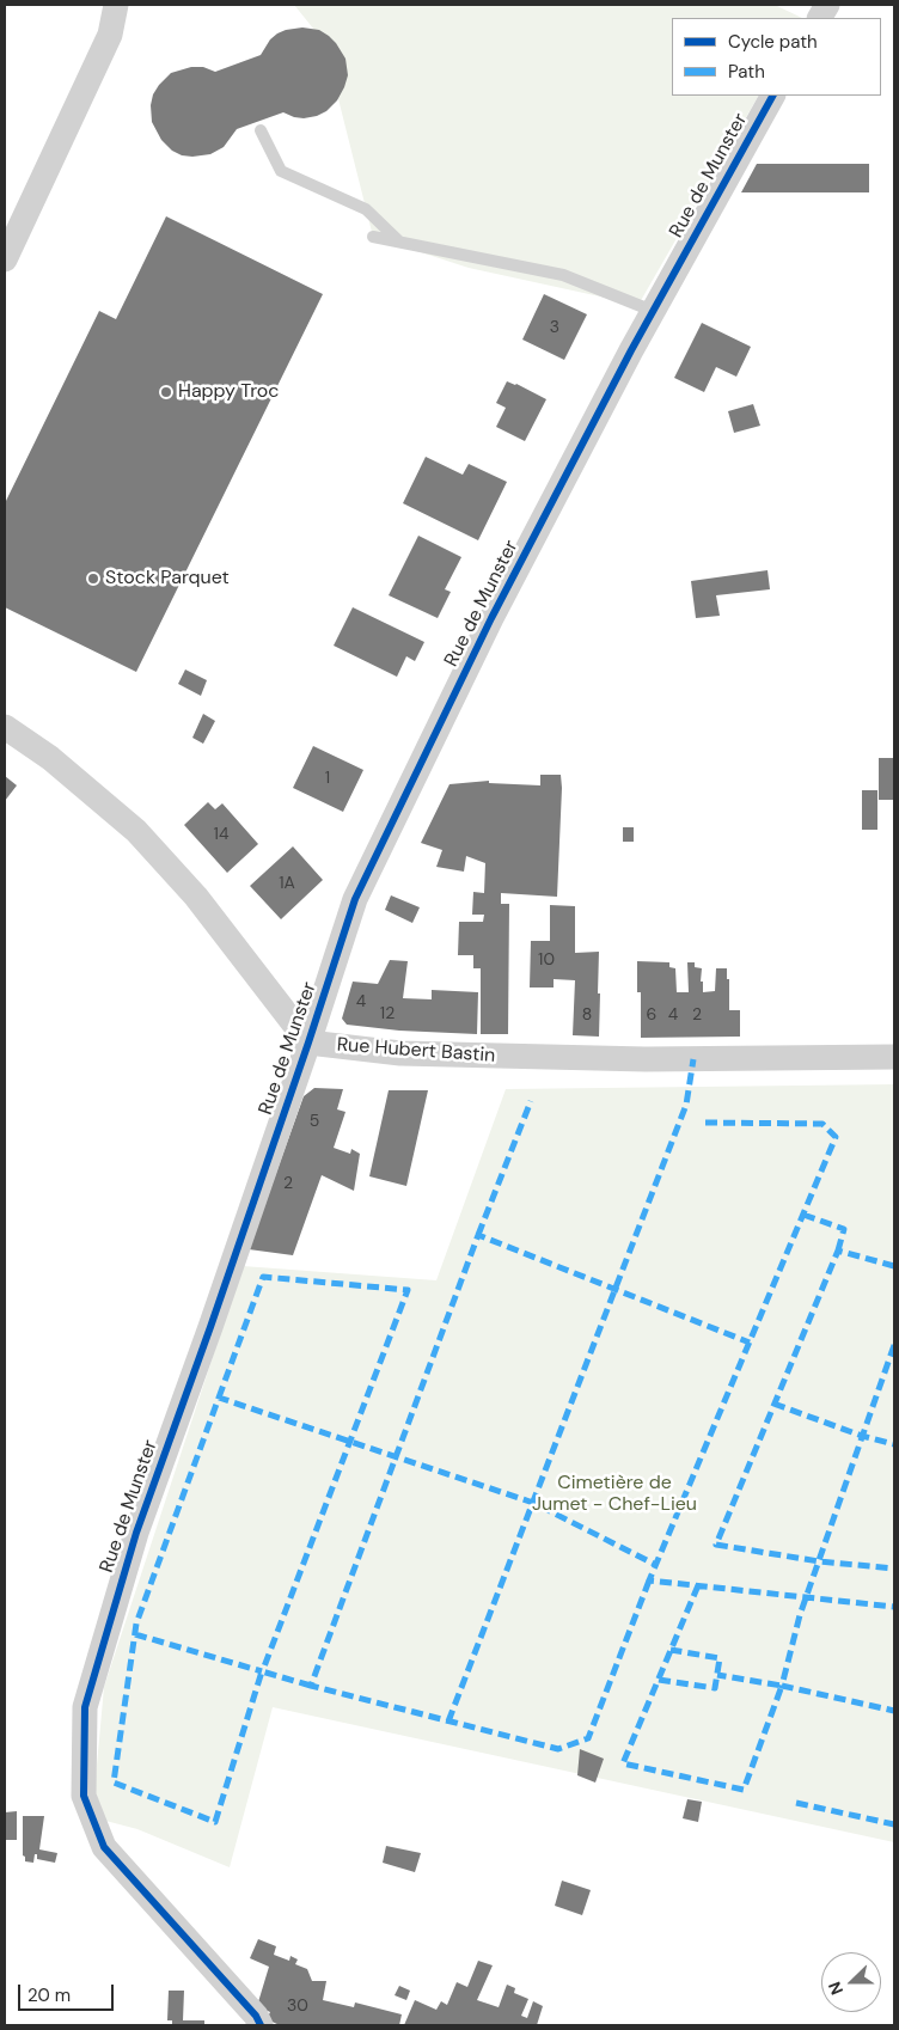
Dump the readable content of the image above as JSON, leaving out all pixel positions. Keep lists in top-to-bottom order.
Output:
{
  "streets": {
    "street": ["Rue de Munster", "Rue Hubert Bastin"]
  },
  "crossings": [
    ["Rue de Munster", "Rue Hubert Bastin"]
  ],
  "parks": ["Cimetière de Jumet - Chef-Lieu"],
  "places": ["Happy Troc", "Stock Parquet"],
  "house_numbers": [
    "3",
    "1",
    "14",
    "1A",
    "10",
    "4",
    "12",
    "8",
    "6",
    "4",
    "2",
    "5",
    "2",
    "30"
  ],
  "legend": ["Cycle path", "Path"],
  "scale_bar": "20 m",
  "north": "left"
}
